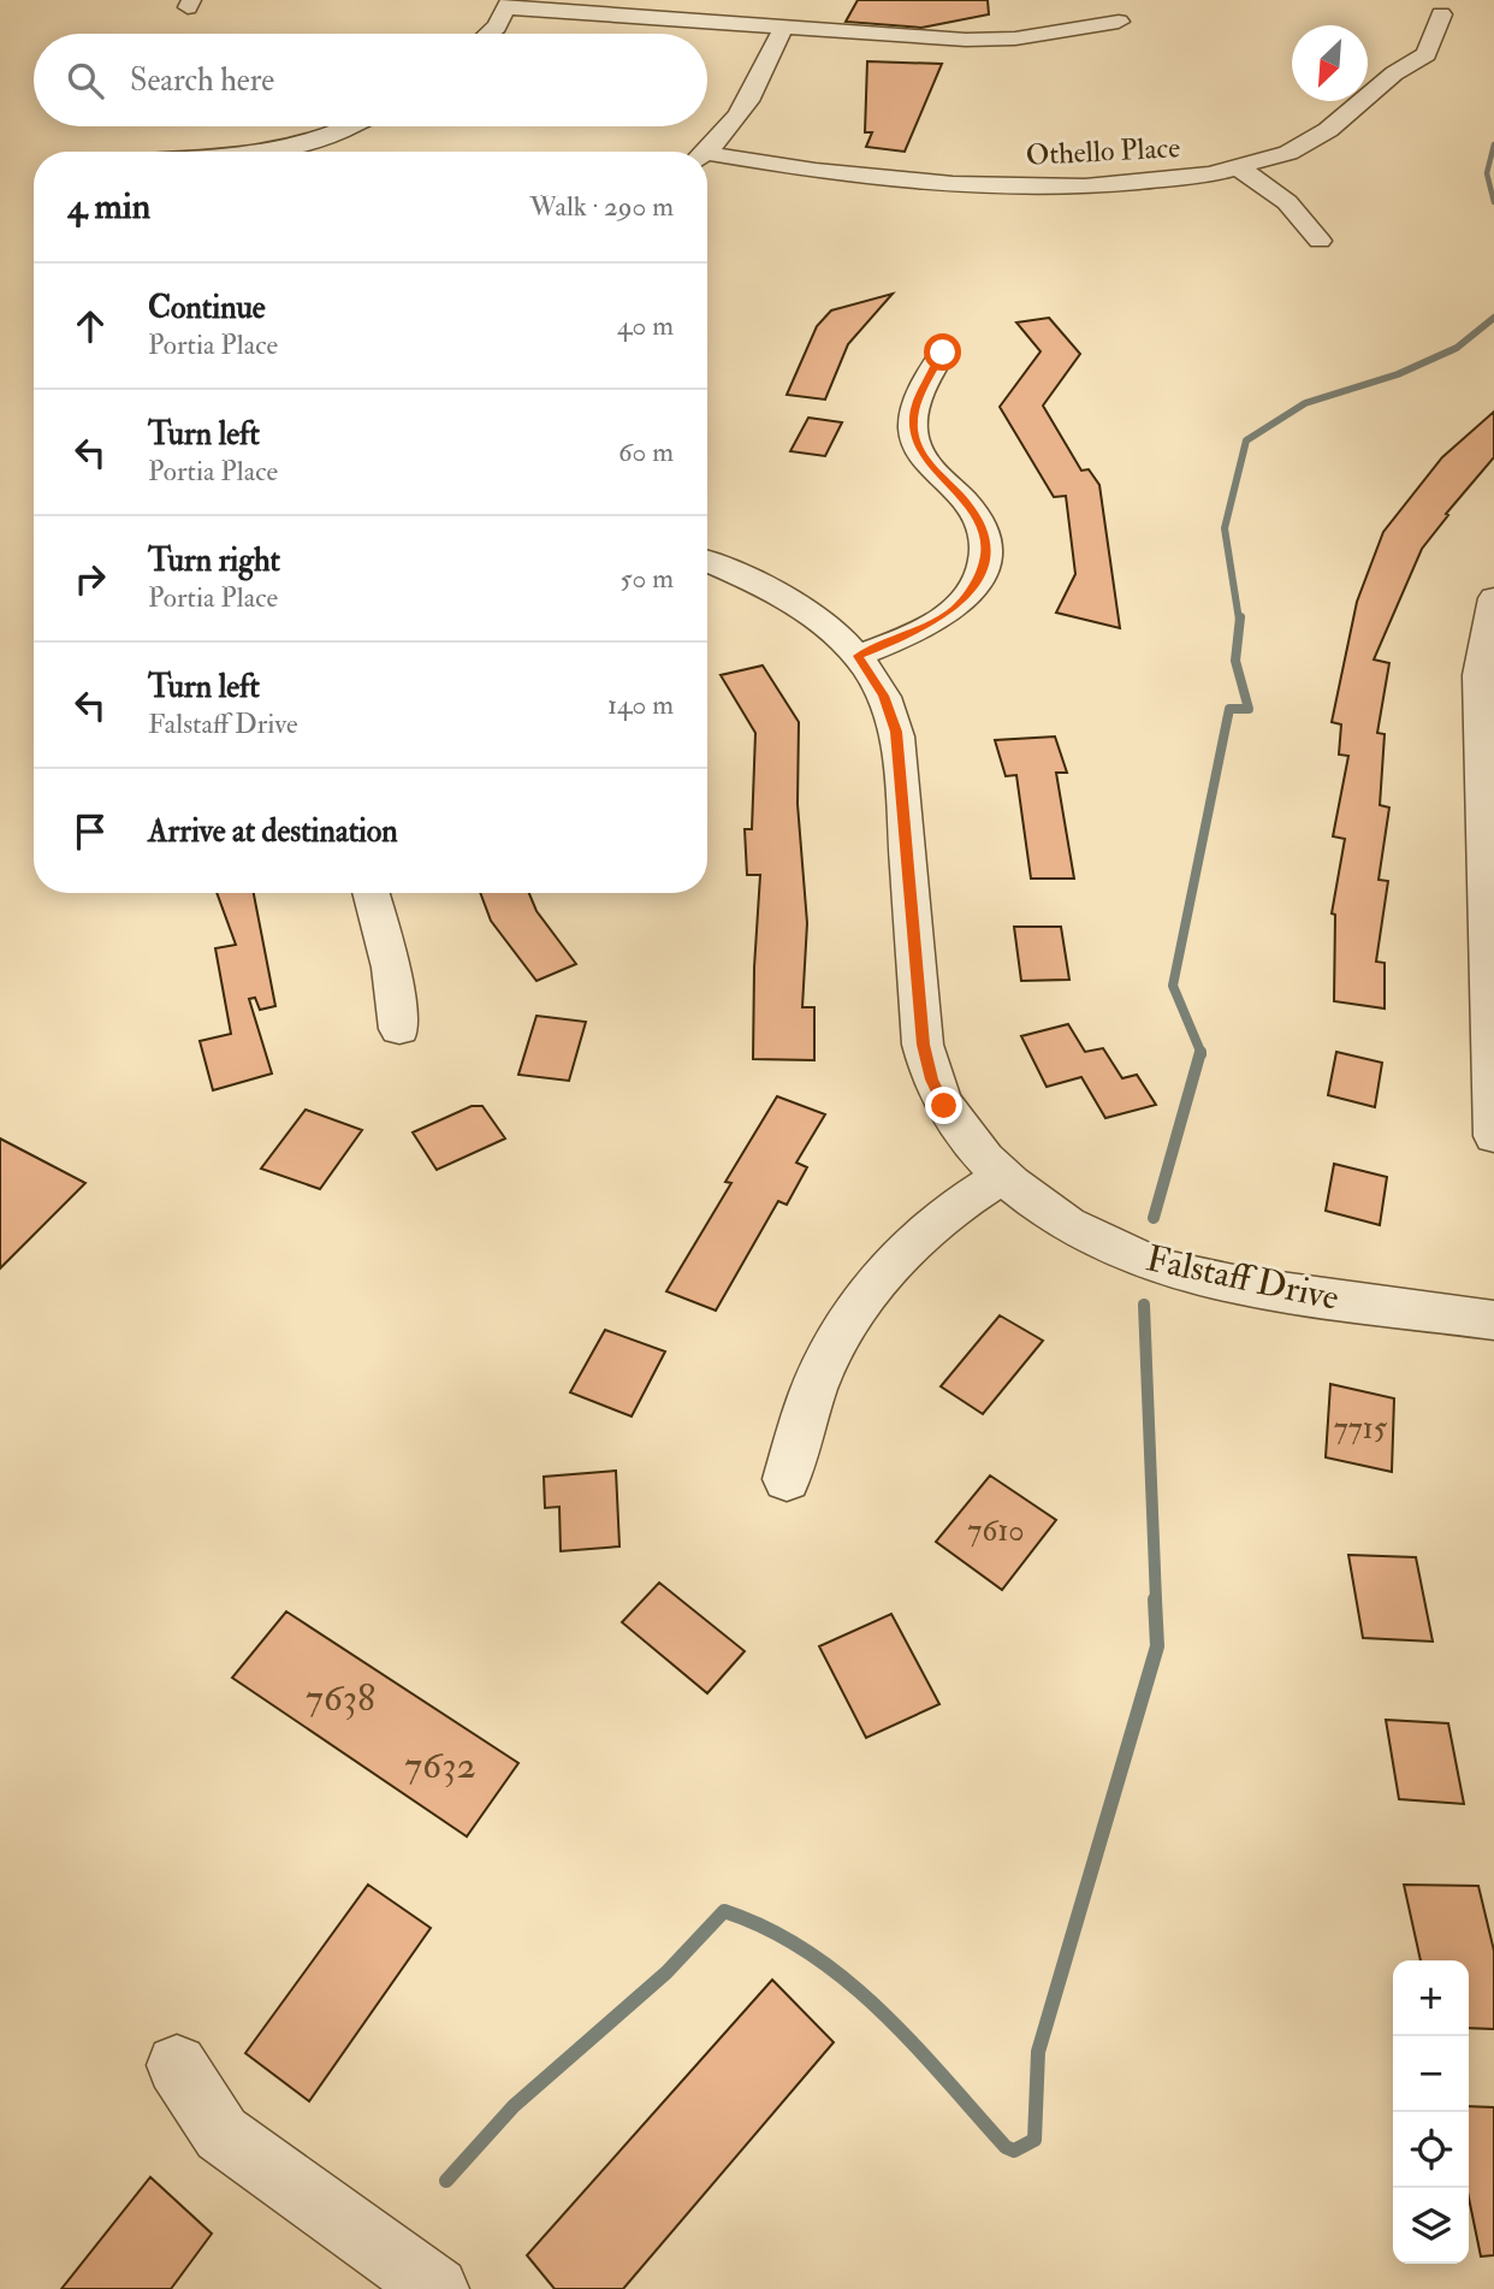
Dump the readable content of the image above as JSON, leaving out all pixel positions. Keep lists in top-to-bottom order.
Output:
{
  "streets": {
    "street": ["Othello Place", "Falstaff Drive"]
  },
  "house_numbers": [
    "7715",
    "7610",
    "7638",
    "7632"
  ],
  "north": "bottom left",
  "page": {
    "search": "Search here",
    "heading": ["4 min", "Walk · 290 m"],
    "list": [
      ["Continue", "Portia Place", "40 m"],
      ["Turn left", "Portia Place", "60 m"],
      ["Turn right", "Portia Place", "50 m"],
      ["Turn left", "Falstaff Drive", "140 m"],
      "Arrive at destination"
    ],
    "map_buttons": ["+", "−"]
  }
}
